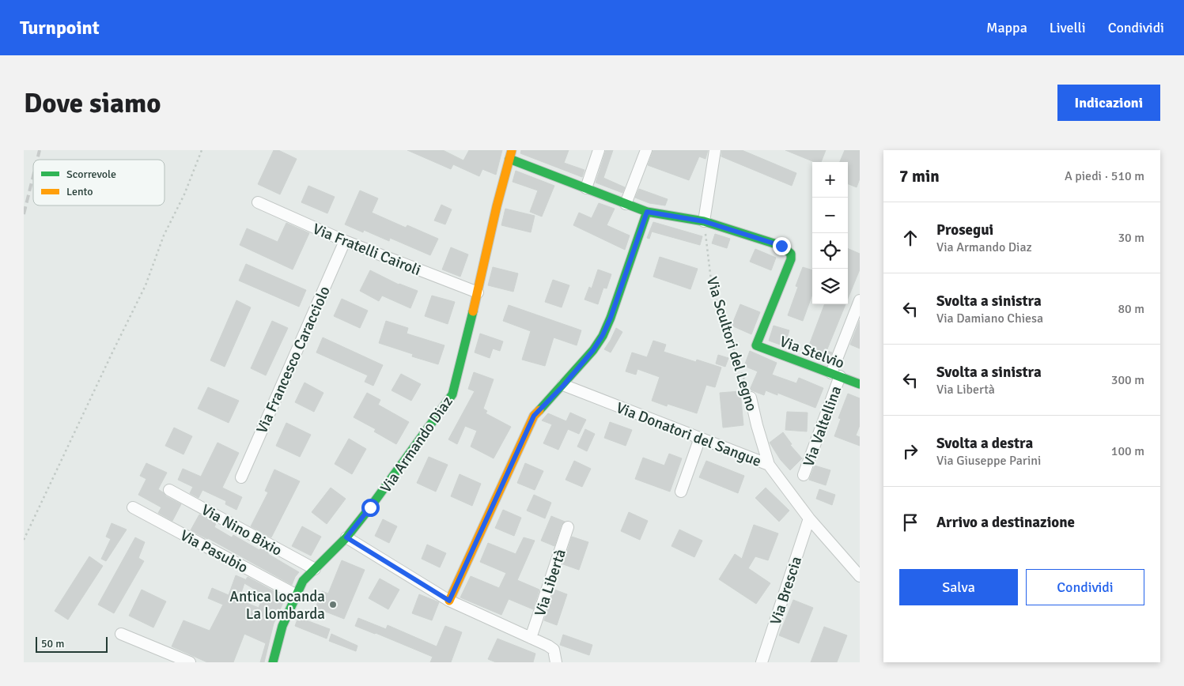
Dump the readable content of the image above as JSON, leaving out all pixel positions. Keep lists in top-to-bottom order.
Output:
{
  "streets": {
    "street": [
      "Via Fratelli Cairoli",
      "Via Scultori del Legno",
      "Via Stelvio",
      "Via Francesco Caracciolo",
      "Via Valtellina",
      "Via Donatori del Sangue",
      "Via Armando Diaz",
      "Via Nino Bixio",
      "Via Pasubio",
      "Via Libertà",
      "Via Brescia"
    ]
  },
  "crossings": [
    ["Via Fratelli Cairoli", "Via Francesco Caracciolo"],
    ["Via Fratelli Cairoli", "Via Armando Diaz"],
    ["Via Scultori del Legno", "Via Stelvio"],
    ["Via Scultori del Legno", "Via Donatori del Sangue"],
    ["Via Stelvio", "Via Valtellina"],
    ["Via Donatori del Sangue", "Via Brescia"],
    ["Via Armando Diaz", "Via Nino Bixio"],
    ["Via Armando Diaz", "Via Pasubio"]
  ],
  "places": ["Antica locanda La lombarda"],
  "legend": ["Scorrevole", "Lento"],
  "scale_bar": "50 m",
  "page": {
    "header": "Turnpoint",
    "nav": ["Mappa", "Livelli", "Condividi"],
    "buttons": [
      "Indicazioni",
      ["Salva", "Condividi"]
    ],
    "title": "Dove siamo",
    "heading": ["7 min", "A piedi · 510 m"],
    "map_buttons": ["+", "−"],
    "list": [
      ["Prosegui", "Via Armando Diaz", "30 m"],
      ["Svolta a sinistra", "Via Damiano Chiesa", "80 m"],
      ["Svolta a sinistra", "Via Libertà", "300 m"],
      ["Svolta a destra", "Via Giuseppe Parini", "100 m"],
      "Arrivo a destinazione"
    ],
    "scale": "50 m"
  }
}
